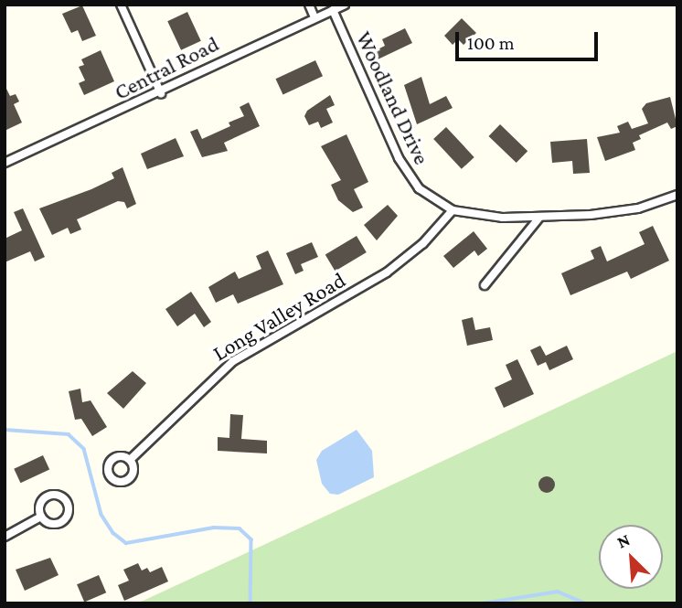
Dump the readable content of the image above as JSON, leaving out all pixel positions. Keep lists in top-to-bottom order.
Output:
{
  "streets": {
    "street": ["Central Road", "Woodland Drive", "Long Valley Road"]
  },
  "crossings": [
    ["Central Road", "Woodland Drive"],
    ["Woodland Drive", "Long Valley Road"]
  ],
  "scale_bar": "100 m",
  "north": "top left"
}
